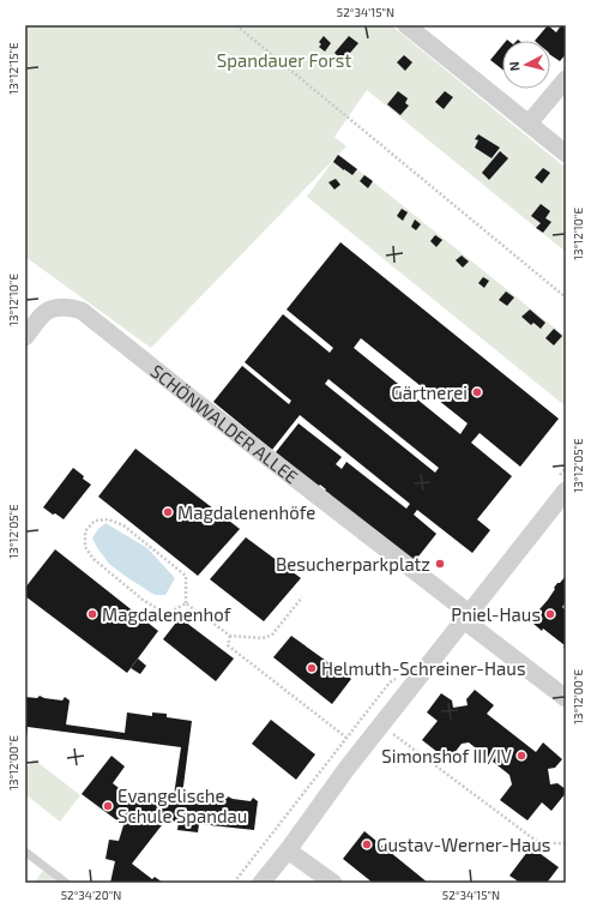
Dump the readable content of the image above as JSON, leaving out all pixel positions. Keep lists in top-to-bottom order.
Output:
{
  "streets": {
    "street": ["SCHÖNWALDER ALLEE"]
  },
  "parks": ["Spandauer Forst"],
  "places": [
    "Gärtnerei",
    "Magdalenenhöfe",
    "Besucherparkplatz",
    "Magdalenenhof",
    "Pniel-Haus",
    "Helmuth-Schreiner-Haus",
    "Simonshof III/IV",
    "Evangelische Schule Spandau",
    "Gustav-Werner-Haus"
  ],
  "north": "left",
  "coordinates": [
    "52°34'15\"N",
    "13°12'15\"E",
    "13°12'10\"E",
    "13°12'05\"E",
    "13°12'00\"E",
    "52°34'20\"N"
  ]
}
